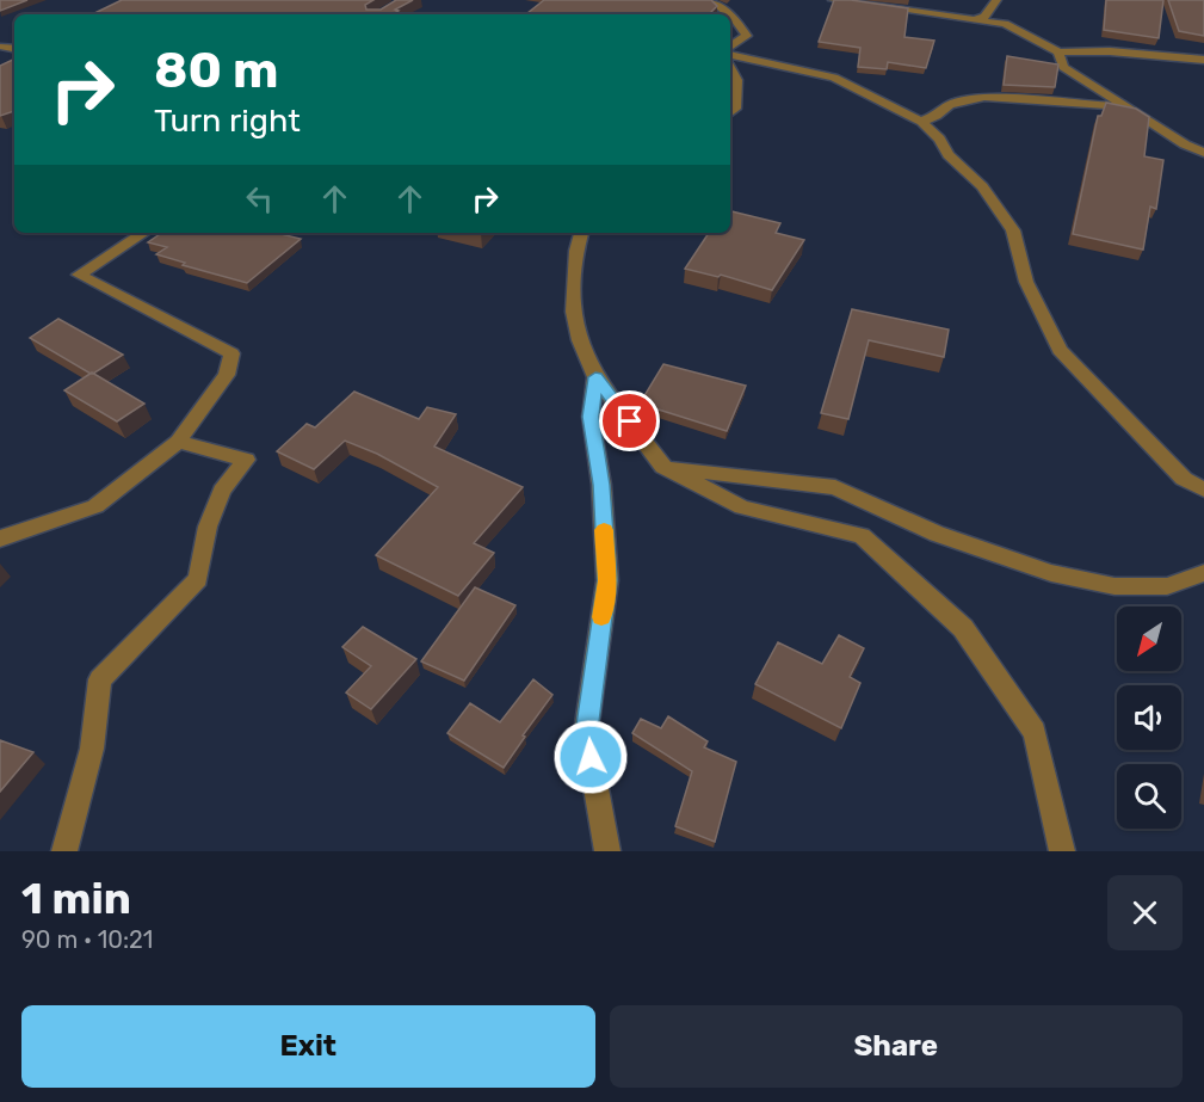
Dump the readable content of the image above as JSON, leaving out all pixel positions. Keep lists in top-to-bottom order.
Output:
{
  "north": "bottom left",
  "page": {
    "turn": ["80 m", "Turn right"],
    "heading": ["1 min", "90 m · 10:21"],
    "buttons": ["Exit", "Share"]
  }
}
